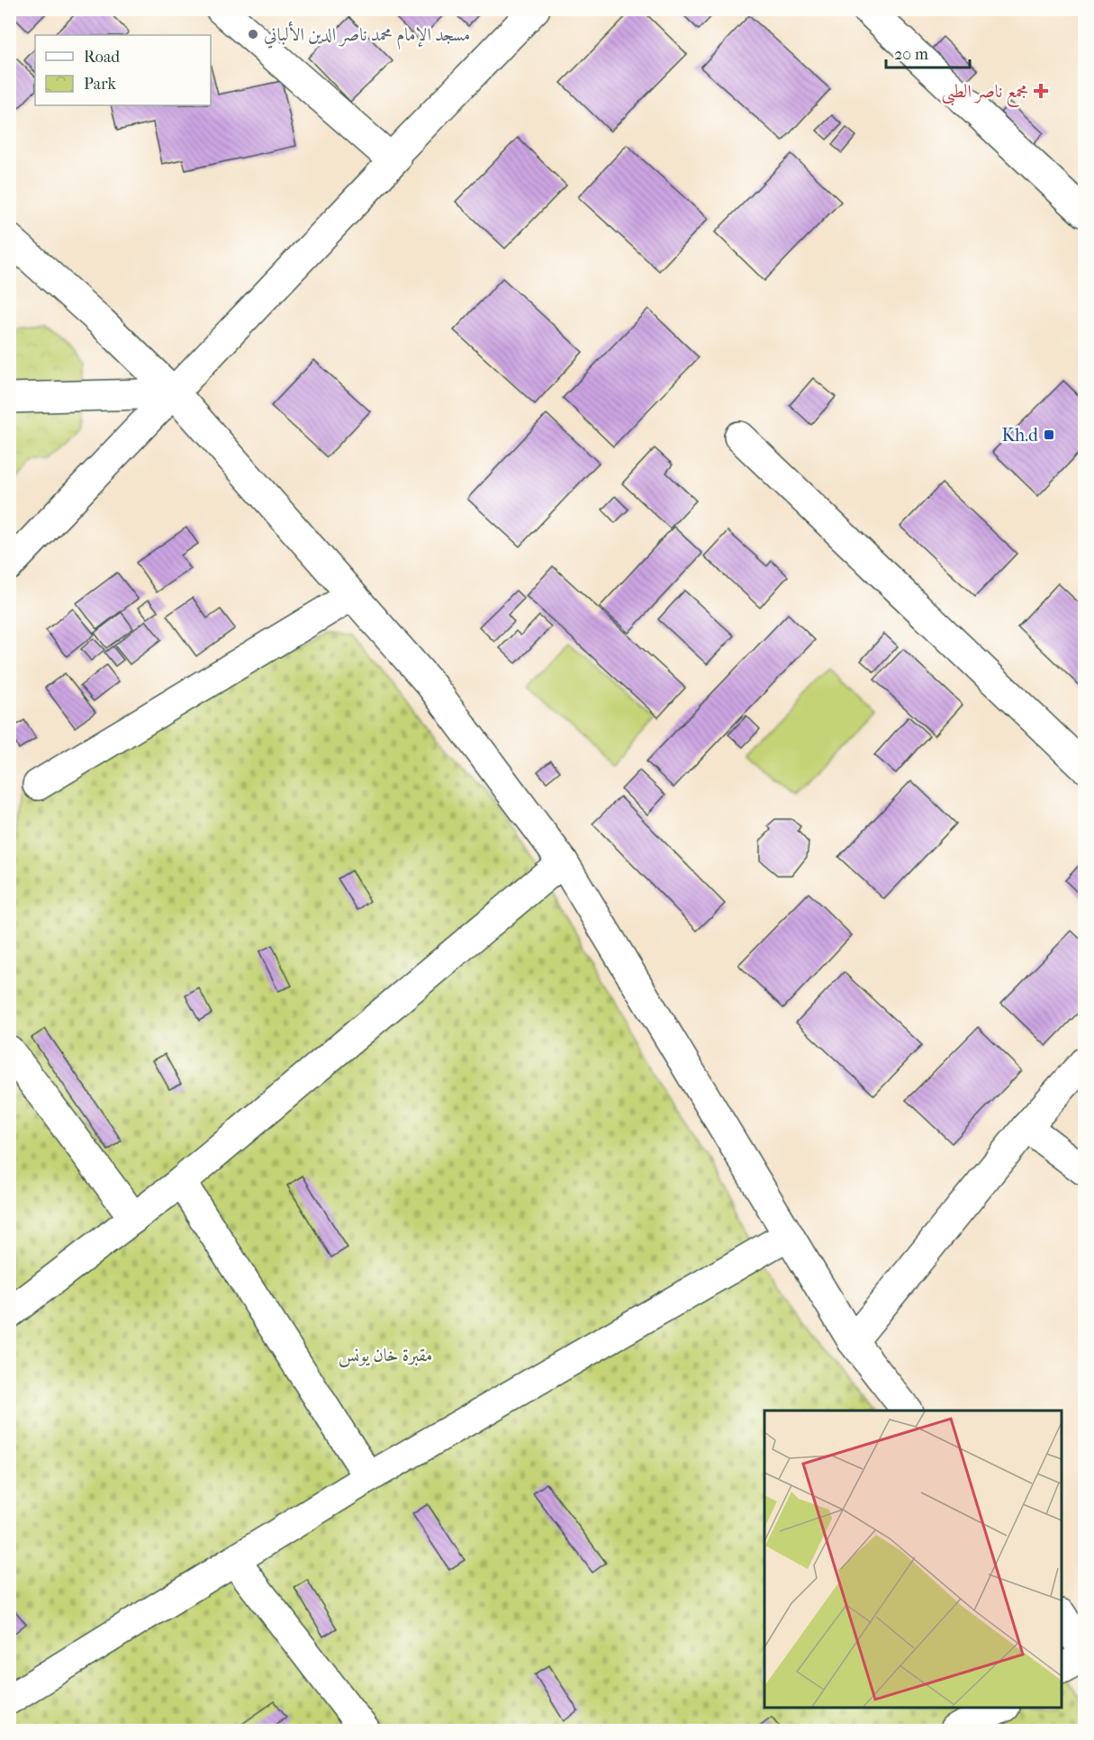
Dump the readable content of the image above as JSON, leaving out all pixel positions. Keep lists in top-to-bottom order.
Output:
{
  "parks": ["مقبرة خان يونس"],
  "places": {
    "other": ["مسجد الإمام محمد ناصر الدين الألباني"],
    "health": ["مجمع ناصر الطبى"],
    "transit": ["Kh.d"]
  },
  "legend": ["Road", "Park"],
  "scale_bar": "20 m"
}
